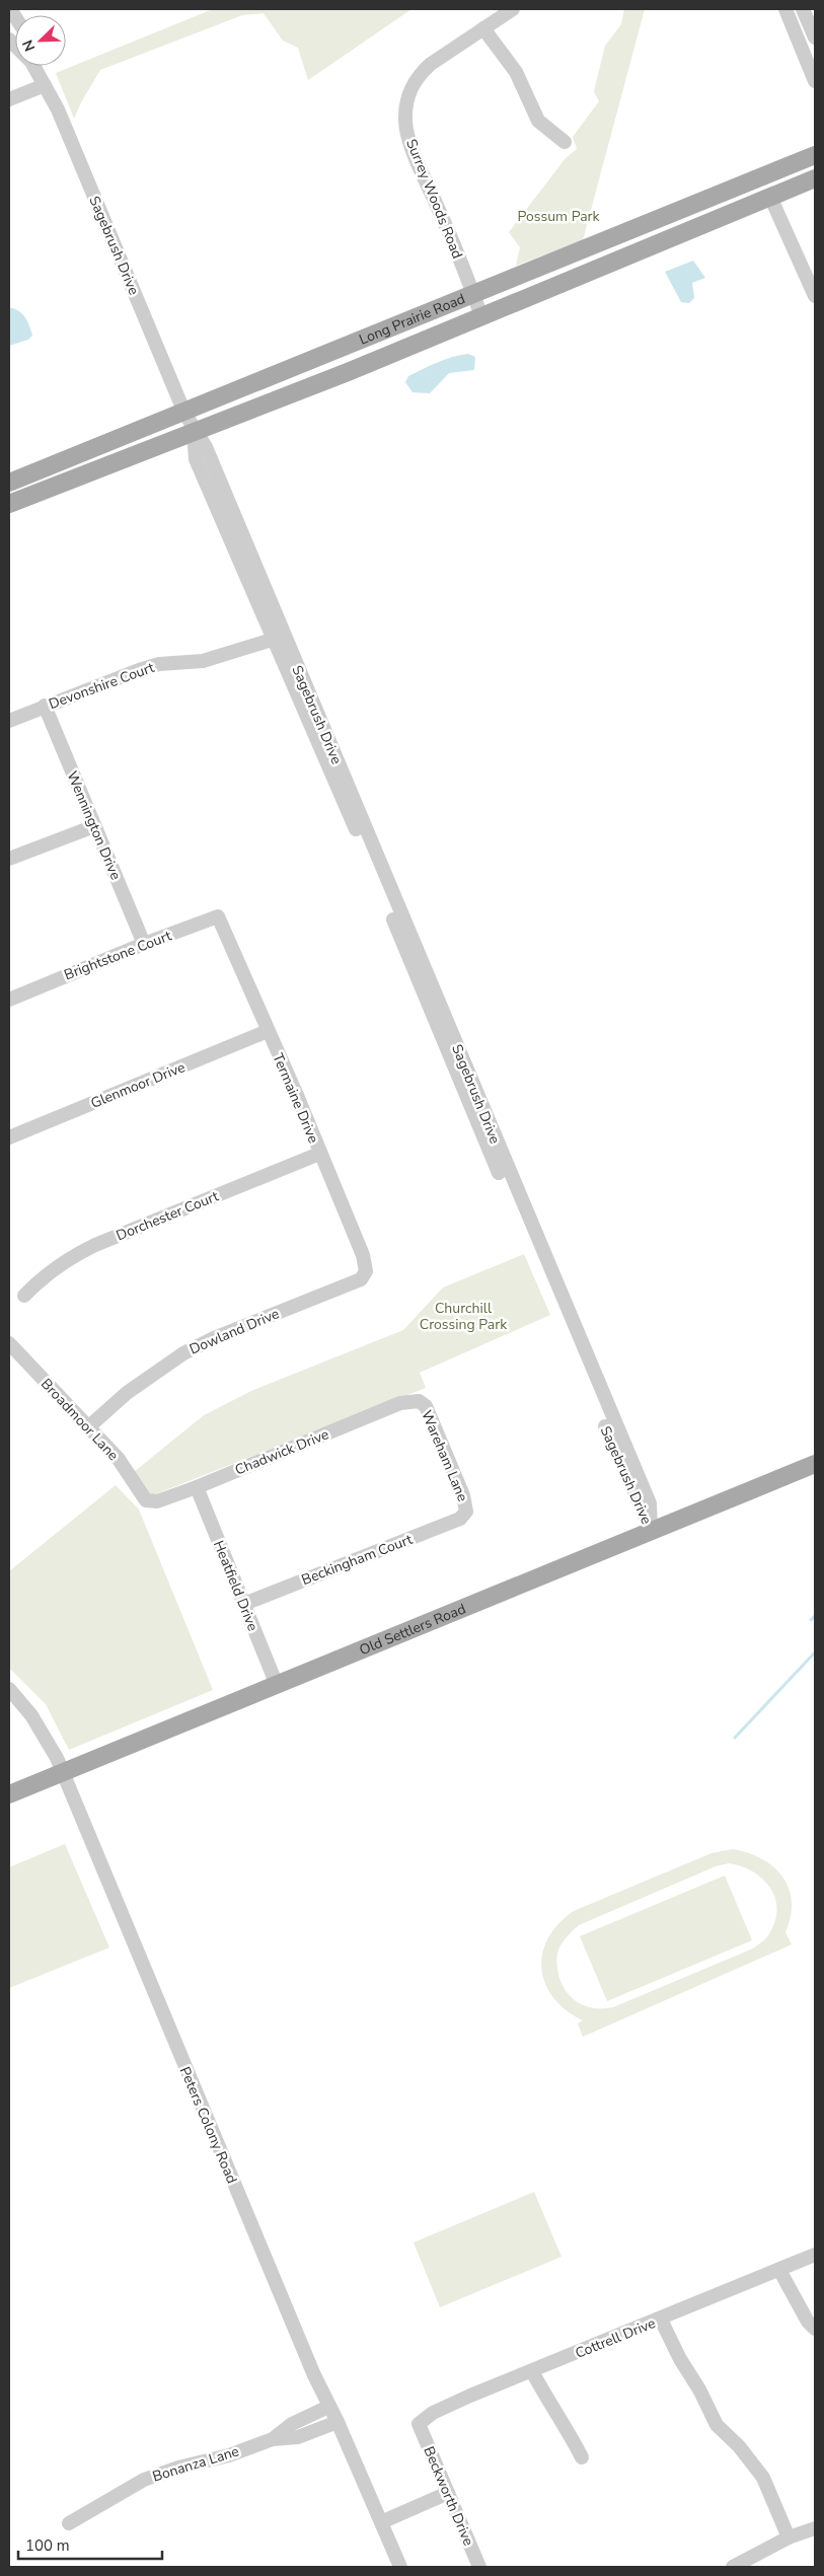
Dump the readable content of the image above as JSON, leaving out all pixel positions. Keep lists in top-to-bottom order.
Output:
{
  "streets": {
    "main road": ["Long Prairie Road", "Old Settlers Road"],
    "street": [
      "Surrey Woods Road",
      "Sagebrush Drive",
      "Devonshire Court",
      "Wennington Drive",
      "Brightstone Court",
      "Glenmoor Drive",
      "Termaine Drive",
      "Dorchester Court",
      "Dowland Drive",
      "Broadmoor Lane",
      "Chadwick Drive",
      "Wareham Lane",
      "Beckingham Court",
      "Heatfield Drive",
      "Peters Colony Road",
      "Cottrell Drive",
      "Bonanza Lane",
      "Beckworth Drive"
    ]
  },
  "crossings": [
    ["Surrey Woods Road", "Long Prairie Road"],
    ["Sagebrush Drive", "Long Prairie Road"],
    ["Sagebrush Drive", "Devonshire Court"],
    ["Sagebrush Drive", "Old Settlers Road"],
    ["Devonshire Court", "Wennington Drive"],
    ["Wennington Drive", "Brightstone Court"],
    ["Brightstone Court", "Termaine Drive"],
    ["Glenmoor Drive", "Termaine Drive"],
    ["Termaine Drive", "Dorchester Court"],
    ["Termaine Drive", "Dowland Drive"],
    ["Dowland Drive", "Broadmoor Lane"],
    ["Broadmoor Lane", "Chadwick Drive"],
    ["Chadwick Drive", "Wareham Lane"],
    ["Chadwick Drive", "Heatfield Drive"],
    ["Wareham Lane", "Beckingham Court"],
    ["Beckingham Court", "Heatfield Drive"],
    ["Heatfield Drive", "Old Settlers Road"],
    ["Old Settlers Road", "Peters Colony Road"],
    ["Peters Colony Road", "Bonanza Lane"],
    ["Cottrell Drive", "Beckworth Drive"]
  ],
  "parks": ["Possum Park", "Churchill Crossing Park"],
  "scale_bar": "100 m",
  "north": "bottom left"
}
